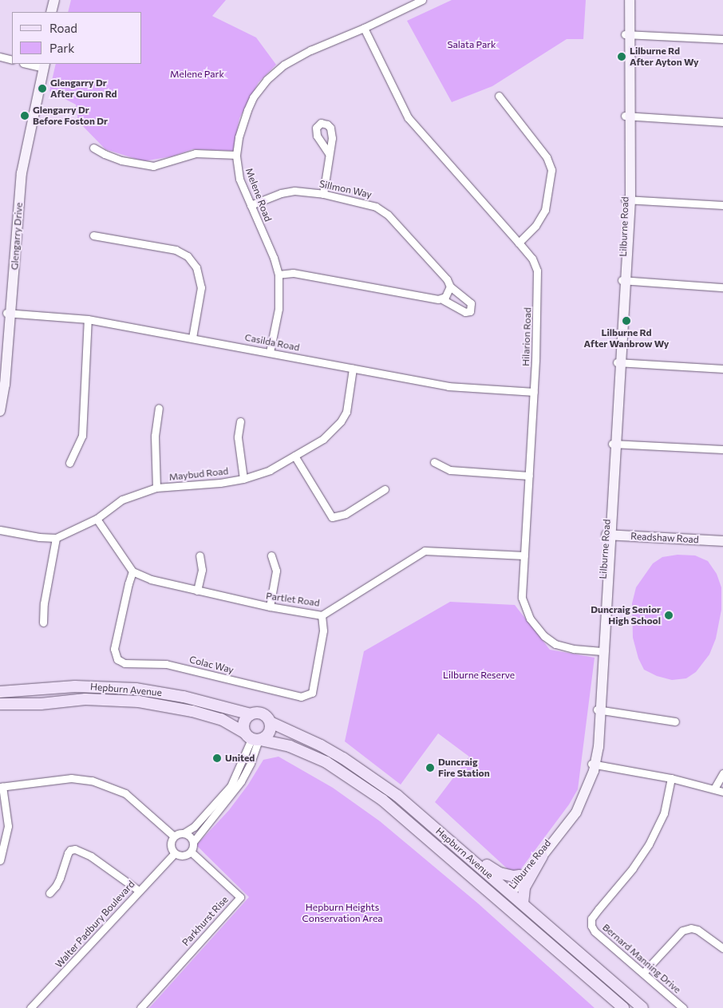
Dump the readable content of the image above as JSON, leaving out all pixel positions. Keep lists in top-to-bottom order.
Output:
{
  "streets": {
    "main road": ["Hepburn Avenue"],
    "street": [
      "Sillmon Way",
      "Melene Road",
      "Lilburne Road",
      "Glengarry Drive",
      "Hilarion Road",
      "Casilda Road",
      "Maybud Road",
      "Readshaw Road",
      "Partlet Road",
      "Colac Way",
      "Parkhurst Rise",
      "Walter Padbury Boulevard",
      "Bernard Manning Drive"
    ]
  },
  "crossings": [
    ["Sillmon Way", "Melene Road"],
    ["Melene Road", "Hilarion Road"],
    ["Melene Road", "Casilda Road"],
    ["Lilburne Road", "Hilarion Road"],
    ["Lilburne Road", "Readshaw Road"],
    ["Lilburne Road", "Hepburn Avenue"],
    ["Glengarry Drive", "Casilda Road"],
    ["Hilarion Road", "Casilda Road"],
    ["Hilarion Road", "Partlet Road"],
    ["Casilda Road", "Maybud Road"],
    ["Partlet Road", "Colac Way"],
    ["Parkhurst Rise", "Walter Padbury Boulevard"]
  ],
  "parks": [
    "Salata Park",
    "Melene Park",
    "Lilburne Reserve",
    "Hepburn Heights Conservation Area"
  ],
  "places": [
    "Lilburne Rd After Ayton Wy",
    "Glengarry Dr After Guron Rd",
    "Glengarry Dr Before Foston Dr",
    "Lilburne Rd After Wanbrow Wy",
    "Duncraig Senior High School",
    "United",
    "Duncraig Fire Station"
  ],
  "legend": ["Road", "Park"]
}
